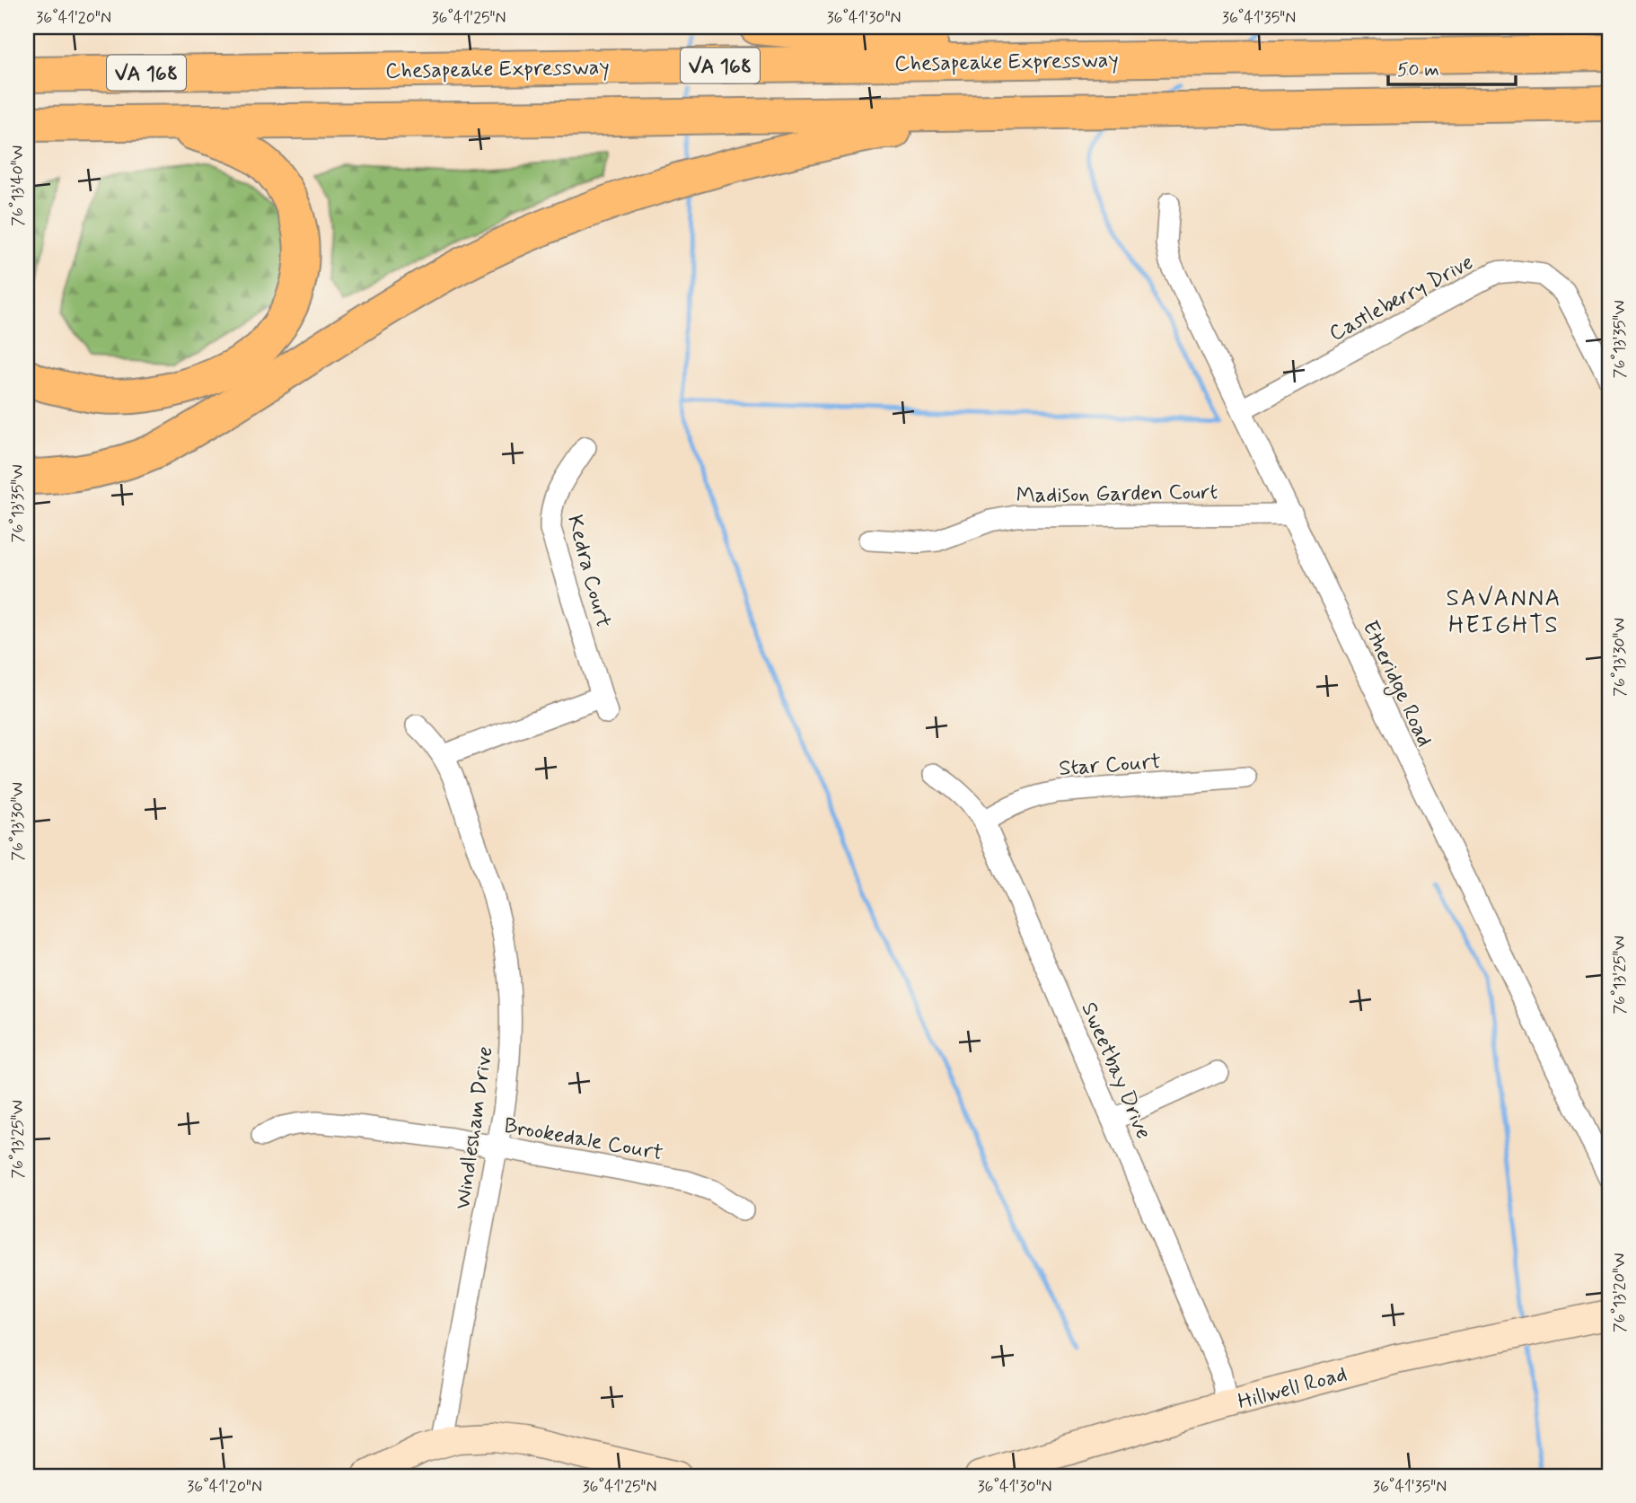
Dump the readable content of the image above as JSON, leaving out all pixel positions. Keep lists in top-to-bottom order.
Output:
{
  "streets": {
    "highway": ["Chesapeake Expressway", "VA 168"],
    "street": [
      "Castleberry Drive",
      "Madison Garden Court",
      "Kedra Court",
      "Etheridge Road",
      "Star Court",
      "Sweetbay Drive",
      "Windlesham Drive",
      "Brookedale Court",
      "Hillwell Road"
    ]
  },
  "crossings": [
    ["Castleberry Drive", "Etheridge Road"],
    ["Madison Garden Court", "Etheridge Road"],
    ["Kedra Court", "Windlesham Drive"],
    ["Star Court", "Sweetbay Drive"],
    ["Sweetbay Drive", "Hillwell Road"],
    ["Windlesham Drive", "Brookedale Court"]
  ],
  "districts": ["SAVANNA HEIGHTS"],
  "scale_bar": "50 m",
  "coordinates": [
    "36°41'20\"N",
    "36°41'25\"N",
    "36°41'30\"N",
    "36°41'35\"N",
    "76°13'40\"W",
    "76°13'35\"W",
    "76°13'30\"W",
    "76°13'25\"W",
    "76°13'20\"W"
  ]
}
